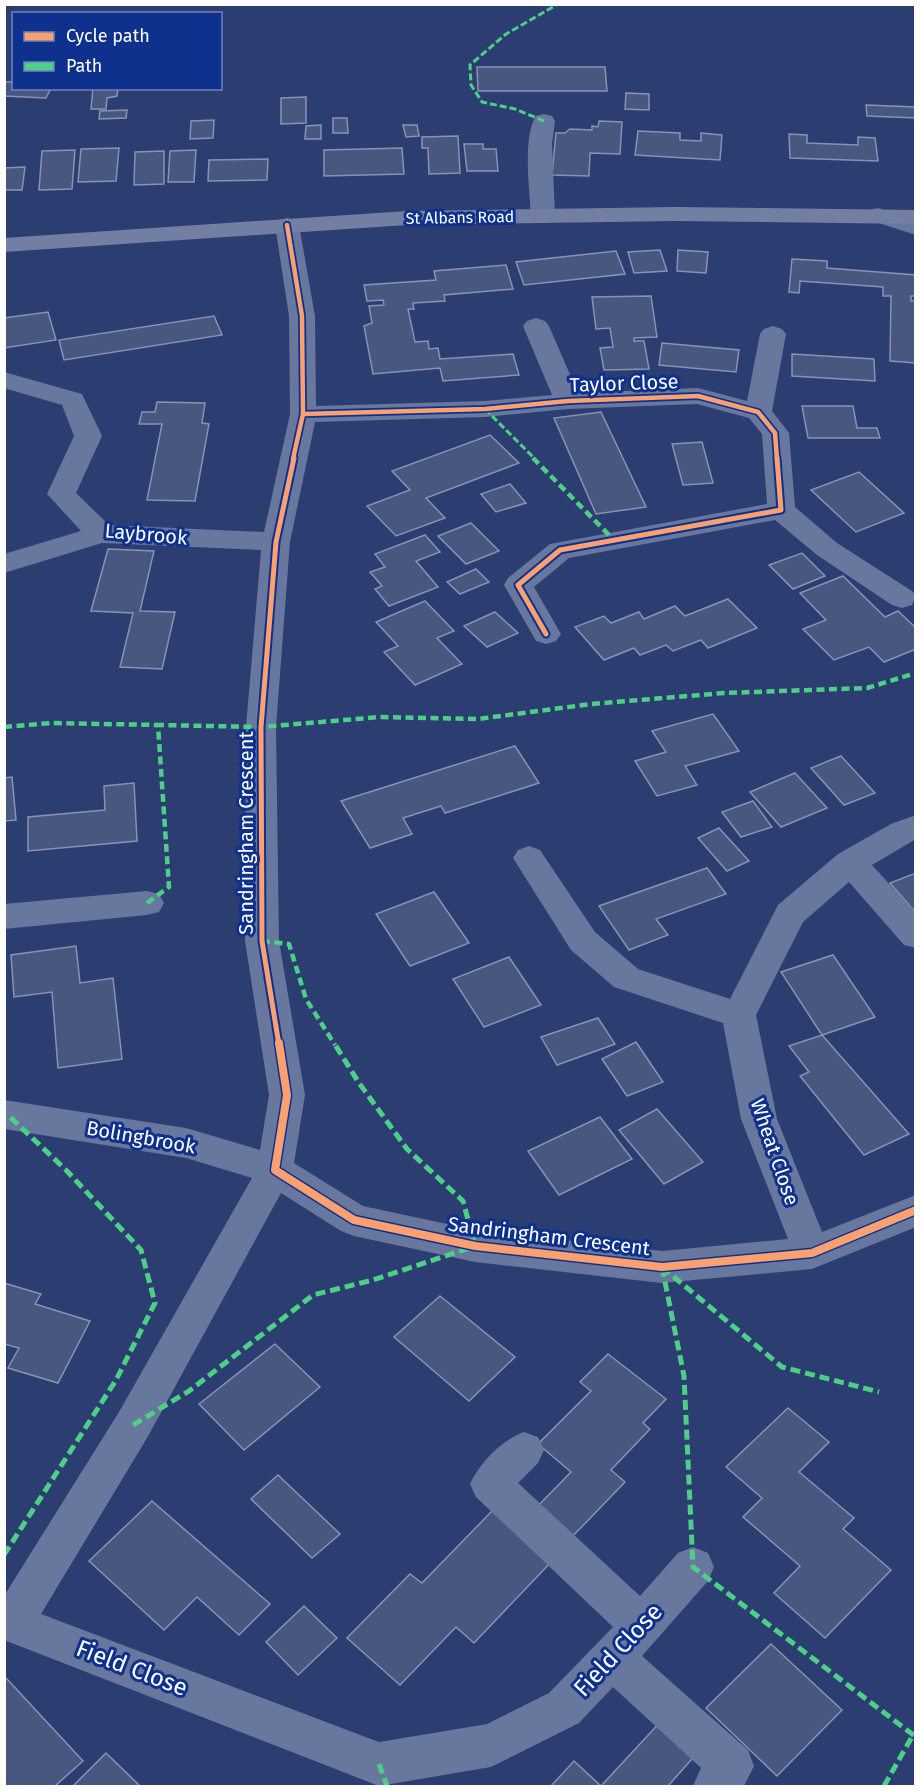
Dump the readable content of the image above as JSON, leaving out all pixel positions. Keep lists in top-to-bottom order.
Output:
{
  "streets": {
    "main road": ["St Albans Road"],
    "street": [
      "Taylor Close",
      "Laybrook",
      "Sandringham Crescent",
      "Bolingbrook",
      "Wheat Close",
      "Field Close"
    ]
  },
  "crossings": [
    ["St Albans Road", "Sandringham Crescent"],
    ["Taylor Close", "Sandringham Crescent"],
    ["Laybrook", "Sandringham Crescent"],
    ["Sandringham Crescent", "Bolingbrook"],
    ["Sandringham Crescent", "Wheat Close"],
    ["Sandringham Crescent", "Field Close"],
    ["Bolingbrook", "Field Close"]
  ],
  "legend": ["Cycle path", "Path"]
}
